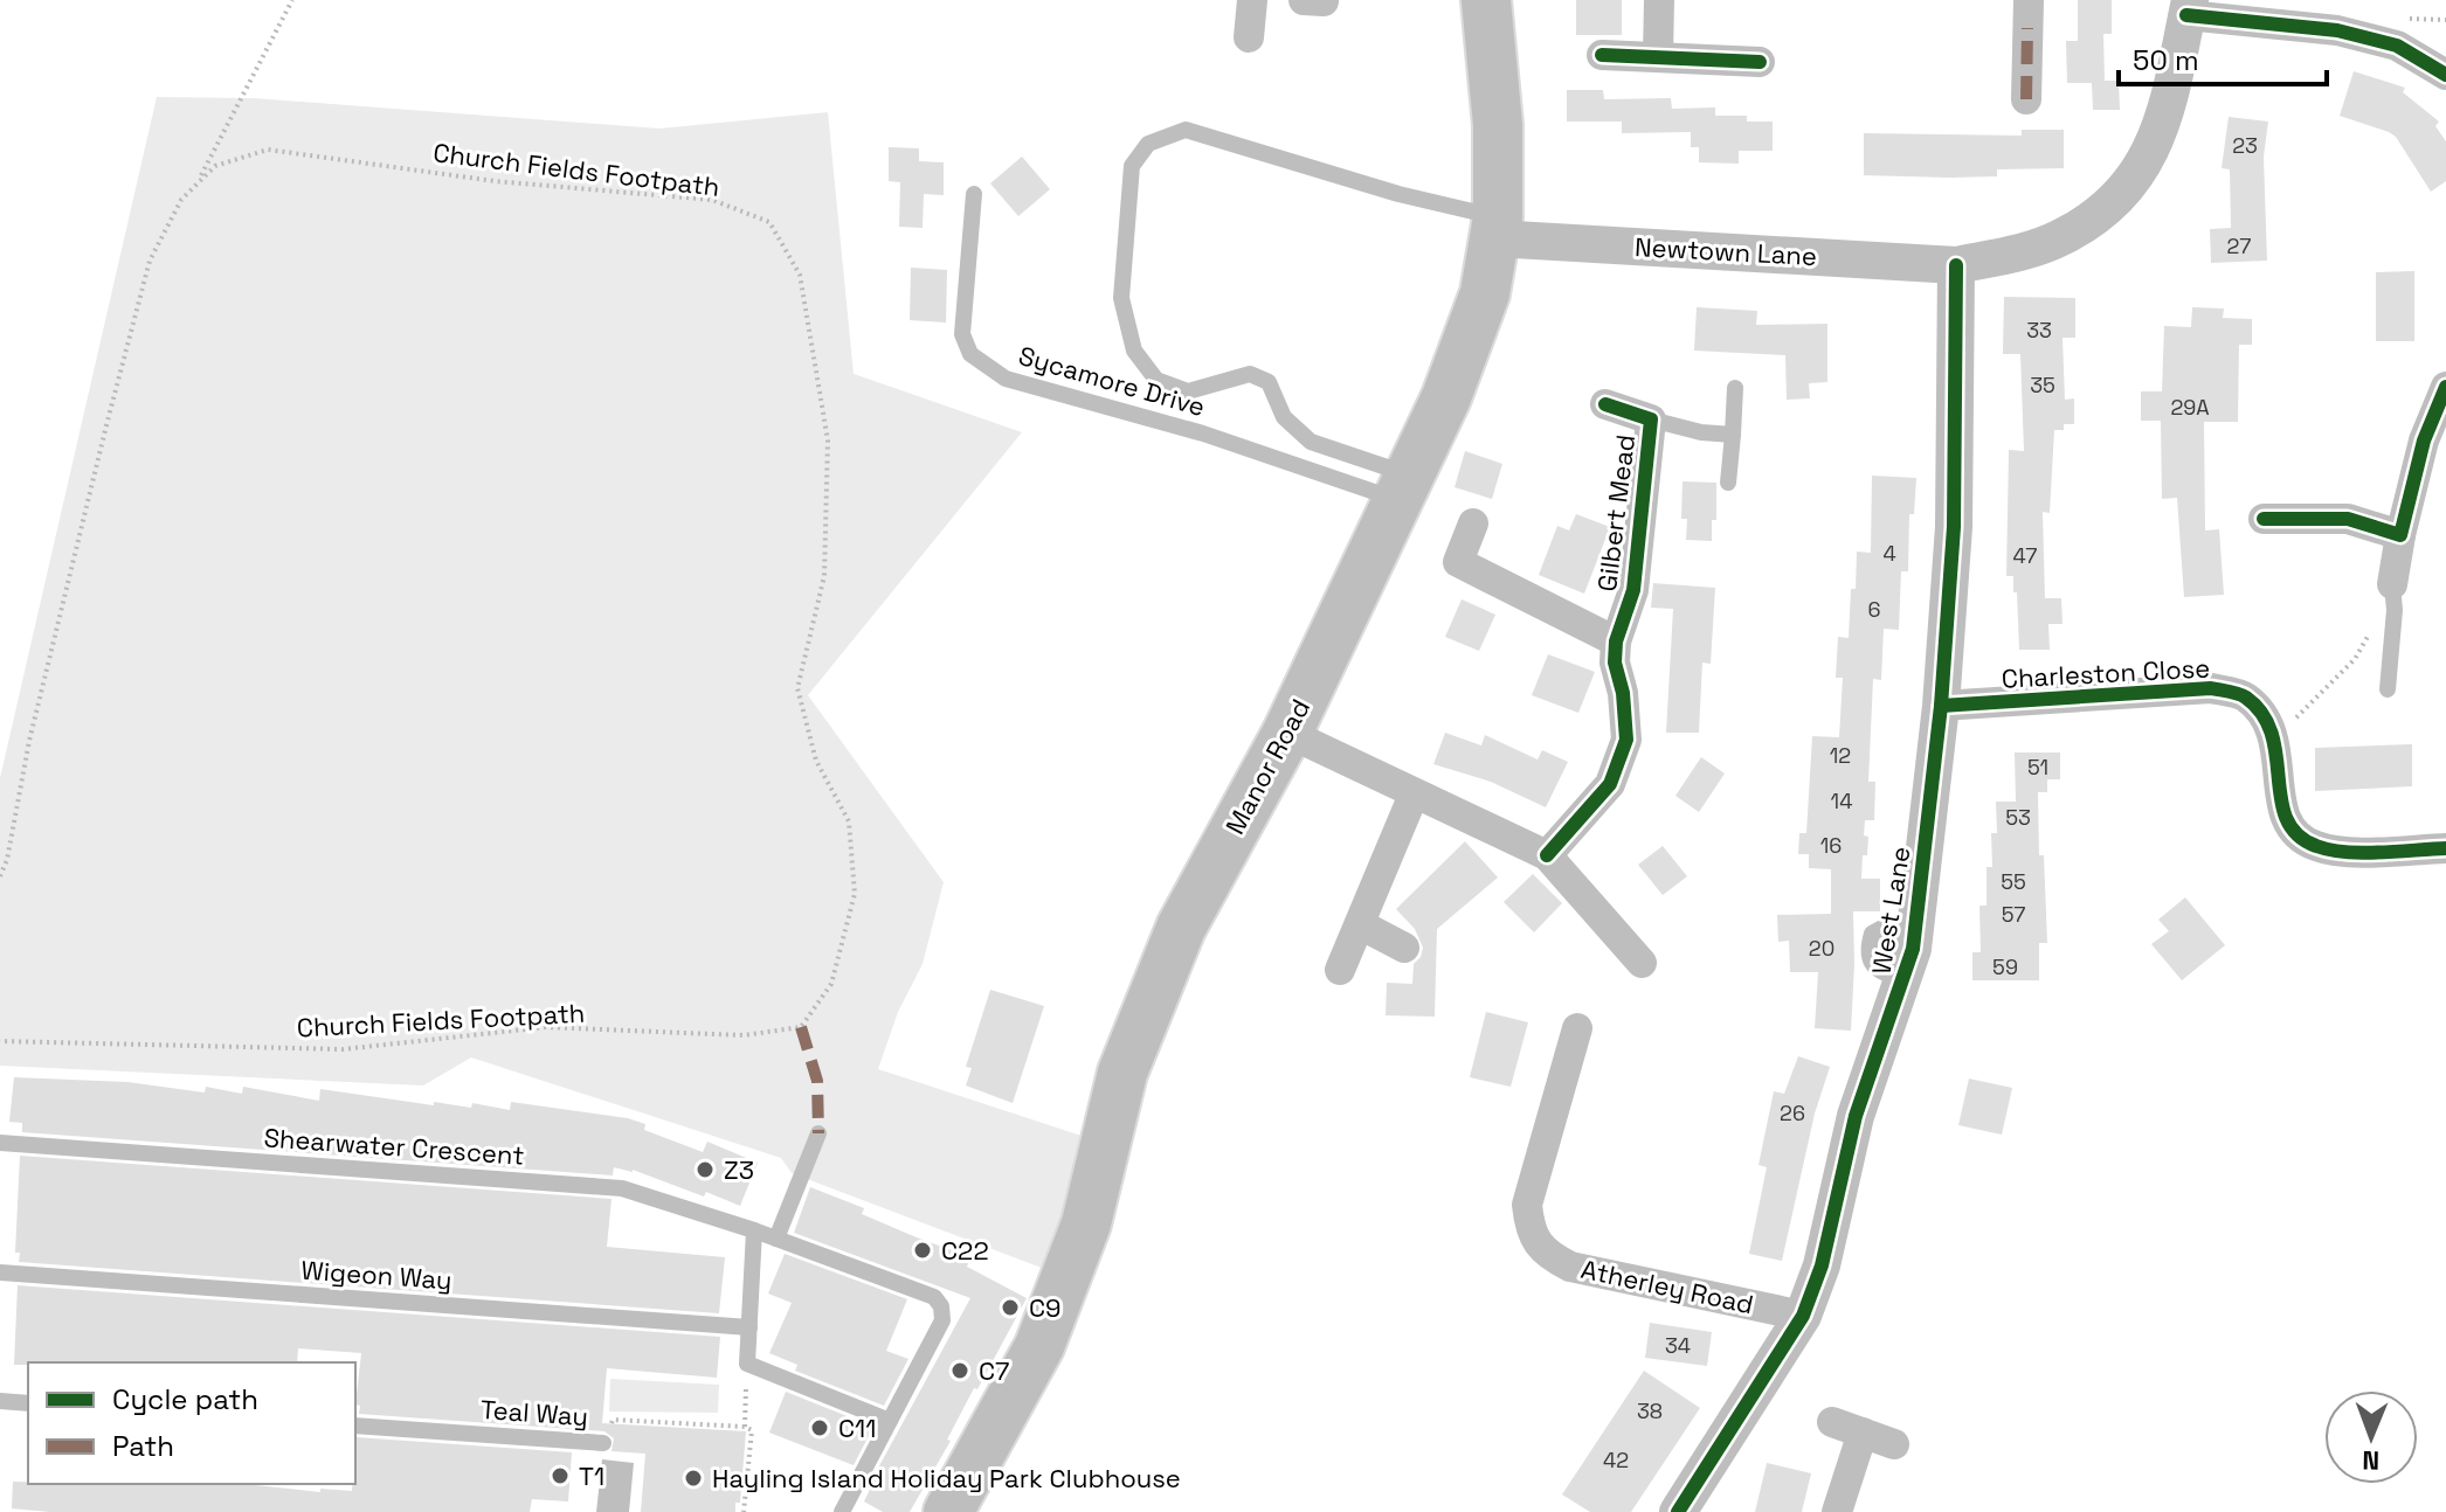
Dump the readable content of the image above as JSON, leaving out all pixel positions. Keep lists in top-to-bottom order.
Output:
{
  "streets": {
    "main road": ["Manor Road"],
    "street": [
      "Newtown Lane",
      "Gilbert Mead",
      "Charleston Close",
      "West Lane",
      "Atherley Road"
    ],
    "lane": [
      "Sycamore Drive",
      "Shearwater Crescent",
      "Wigeon Way",
      "Teal Way"
    ],
    "path": ["Church Fields Footpath"]
  },
  "crossings": [
    ["Newtown Lane", "Manor Road"],
    ["Newtown Lane", "West Lane"],
    ["Sycamore Drive", "Manor Road"],
    ["Charleston Close", "West Lane"],
    ["West Lane", "Atherley Road"]
  ],
  "places": [
    "Z3",
    "C22",
    "C9",
    "C7",
    "C11",
    "T1",
    "Hayling Island Holiday Park Clubhouse"
  ],
  "house_numbers": [
    "23",
    "27",
    "33",
    "35",
    "29A",
    "4",
    "47",
    "6",
    "12",
    "51",
    "14",
    "53",
    "16",
    "55",
    "57",
    "20",
    "59",
    "26",
    "34",
    "38",
    "42"
  ],
  "legend": ["Cycle path", "Path"],
  "scale_bar": "50 m",
  "north": "bottom"
}
